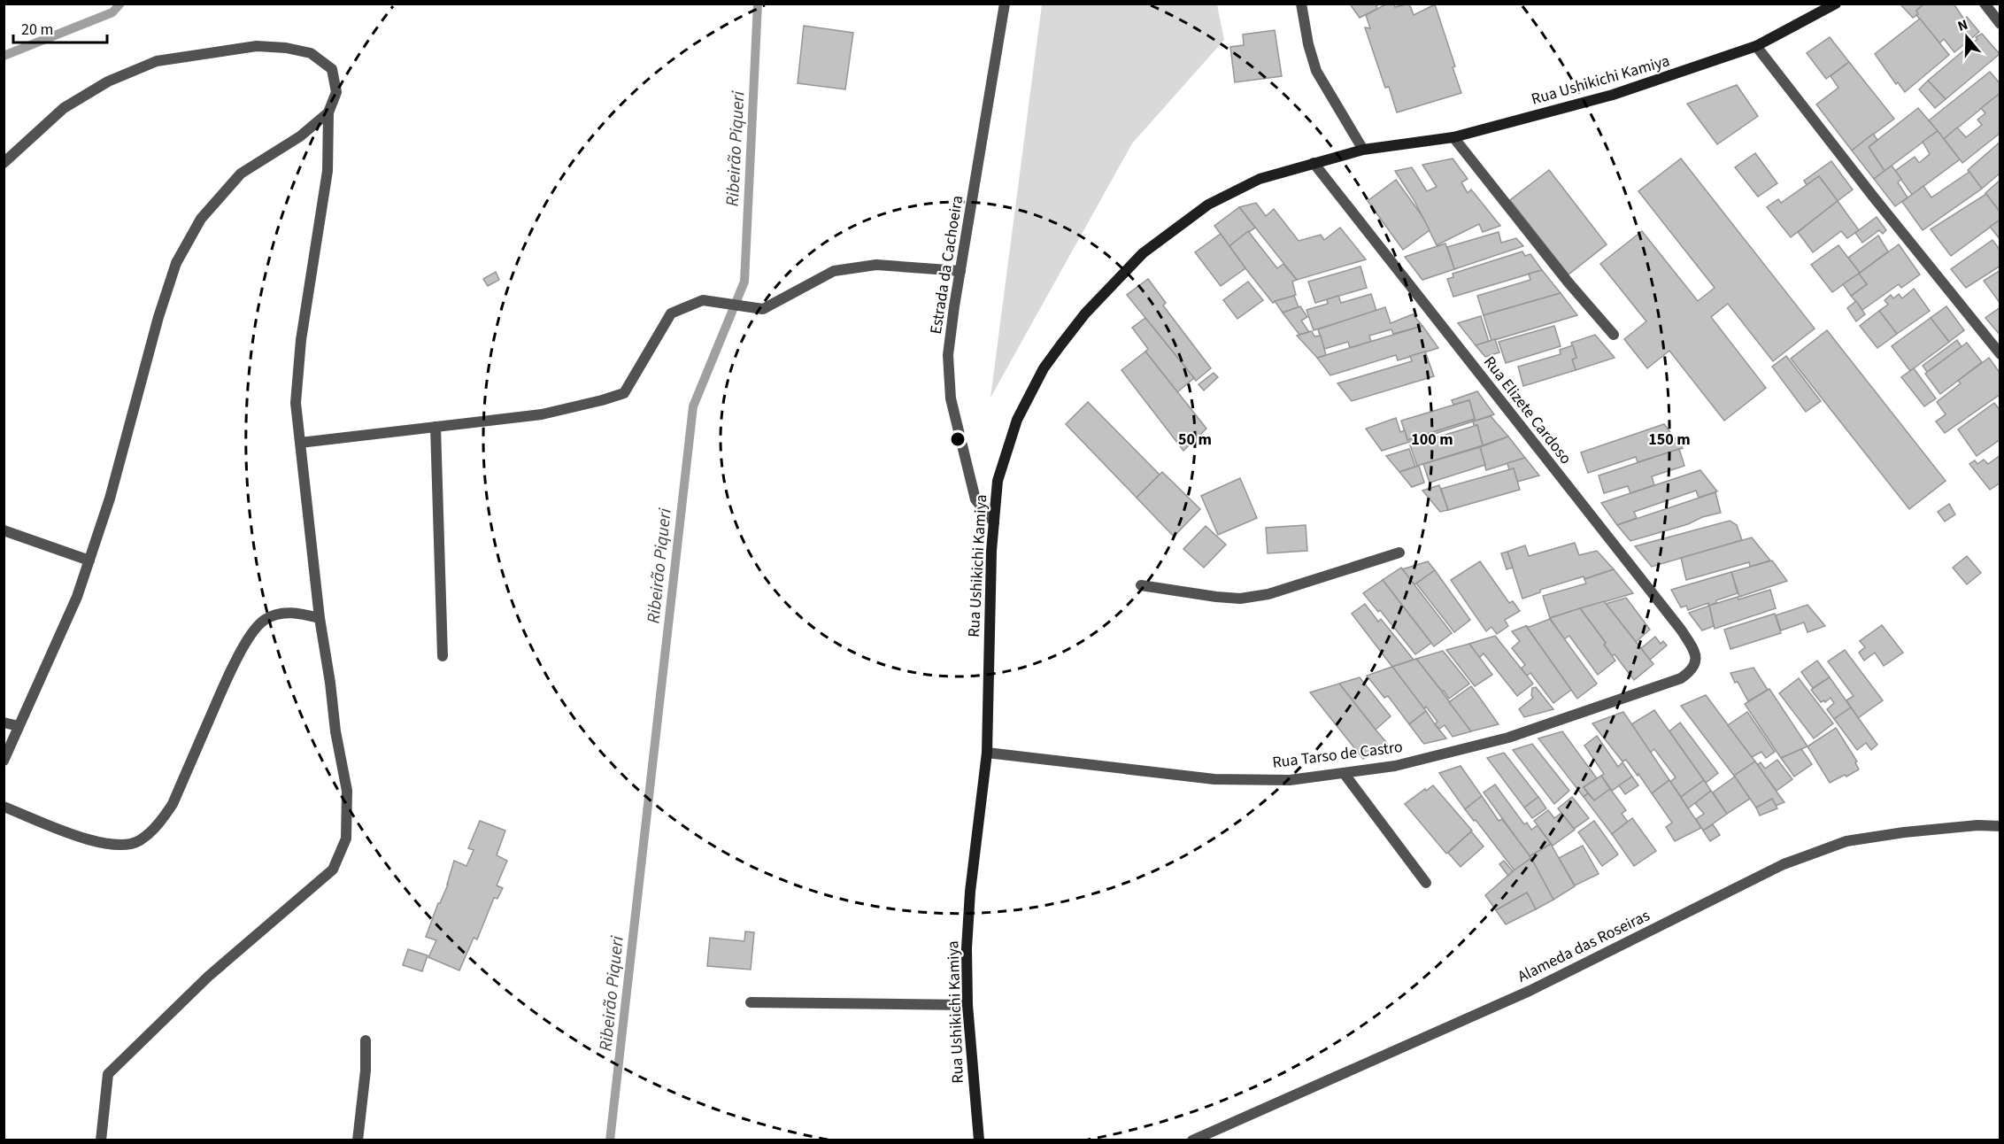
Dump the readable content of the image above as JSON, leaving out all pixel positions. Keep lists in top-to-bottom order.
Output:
{
  "streets": {
    "main road": ["Rua Ushikichi Kamiya"],
    "street": [
      "Estrada da Cachoeira",
      "Rua Elizete Cardoso",
      "Rua Tarso de Castro",
      "Alameda das Roseiras"
    ]
  },
  "crossings": [
    ["Rua Ushikichi Kamiya", "Estrada da Cachoeira"],
    ["Rua Ushikichi Kamiya", "Rua Elizete Cardoso"],
    ["Rua Ushikichi Kamiya", "Rua Tarso de Castro"],
    ["Rua Elizete Cardoso", "Rua Tarso de Castro"]
  ],
  "water": ["Ribeirão Piqueri"],
  "scale_bar": "20 m",
  "north": "top",
  "rings": ["50 m", "100 m", "150 m"]
}
